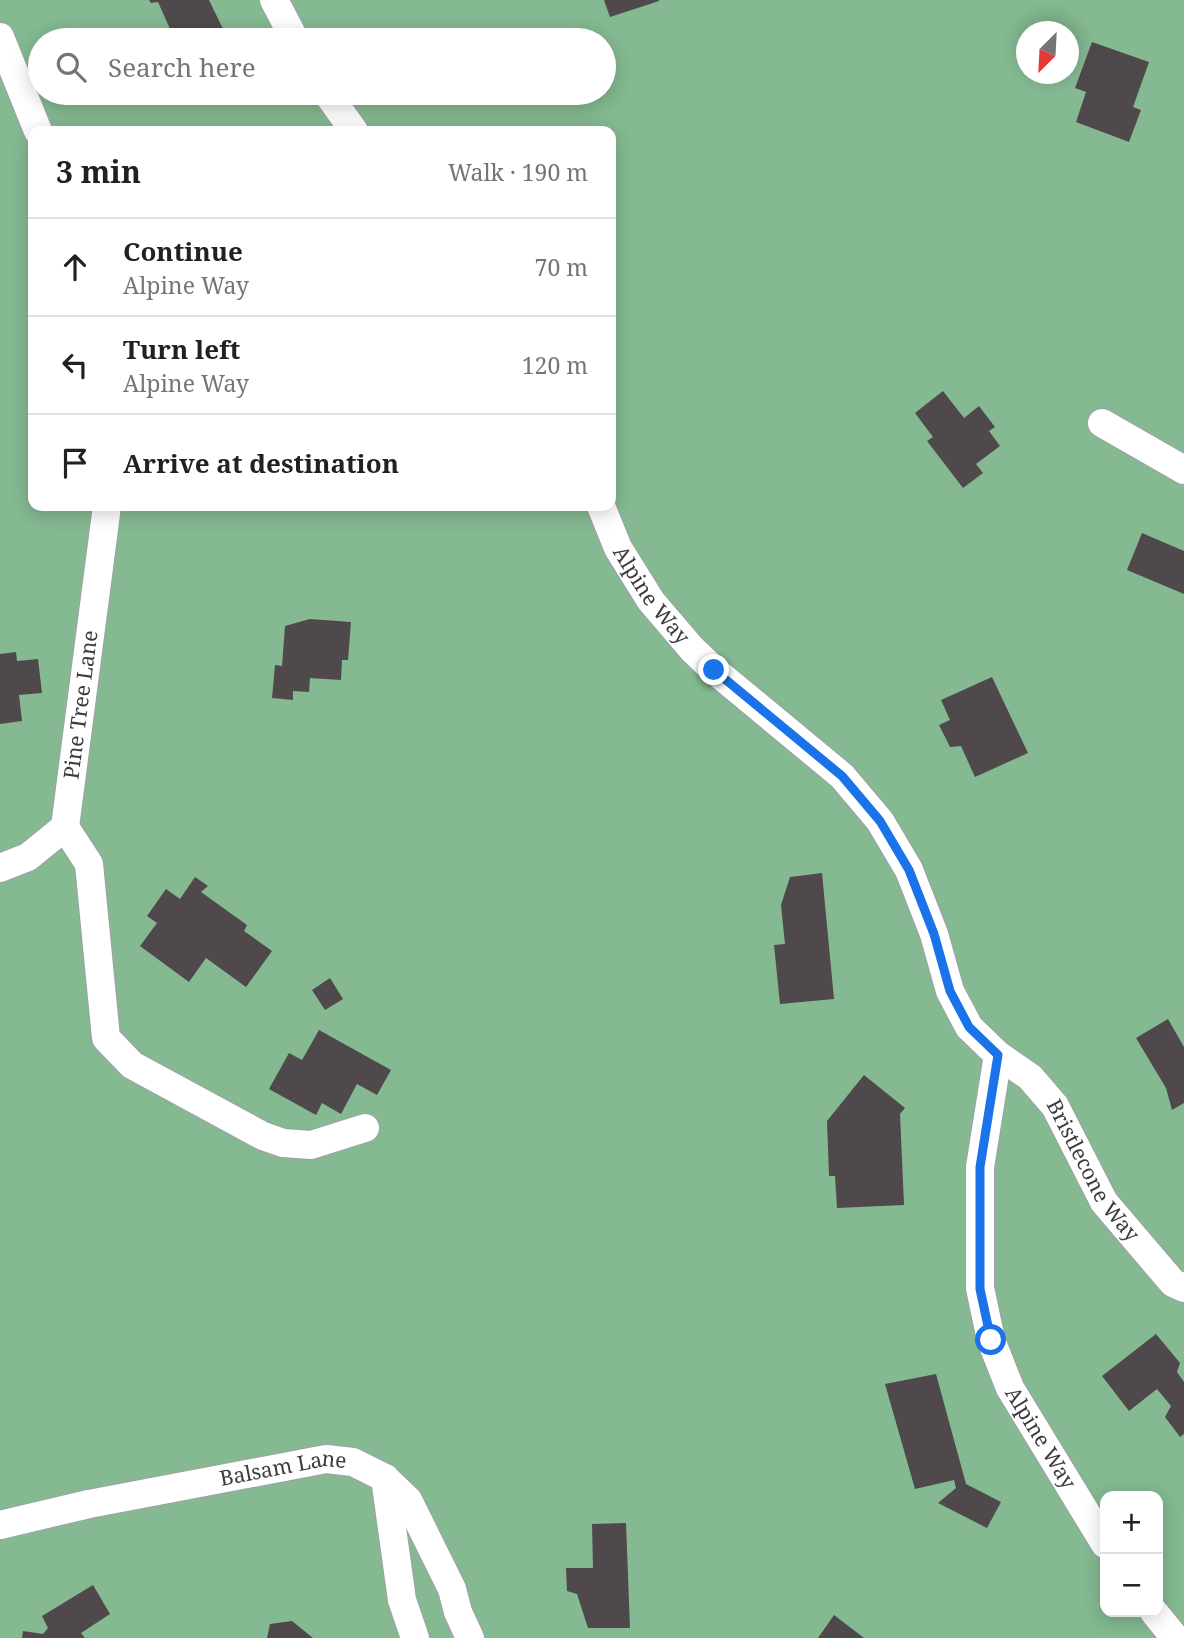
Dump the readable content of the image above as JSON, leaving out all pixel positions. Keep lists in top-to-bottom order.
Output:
{
  "streets": {
    "street": [
      "Alpine Way",
      "Pine Tree Lane",
      "Bristlecone Way",
      "Balsam Lane"
    ]
  },
  "crossings": [
    ["Alpine Way", "Bristlecone Way"]
  ],
  "north": "bottom left",
  "page": {
    "search": "Search here",
    "heading": ["3 min", "Walk · 190 m"],
    "list": [
      ["Continue", "Alpine Way", "70 m"],
      ["Turn left", "Alpine Way", "120 m"],
      "Arrive at destination"
    ],
    "map_buttons": ["+", "−"]
  }
}
